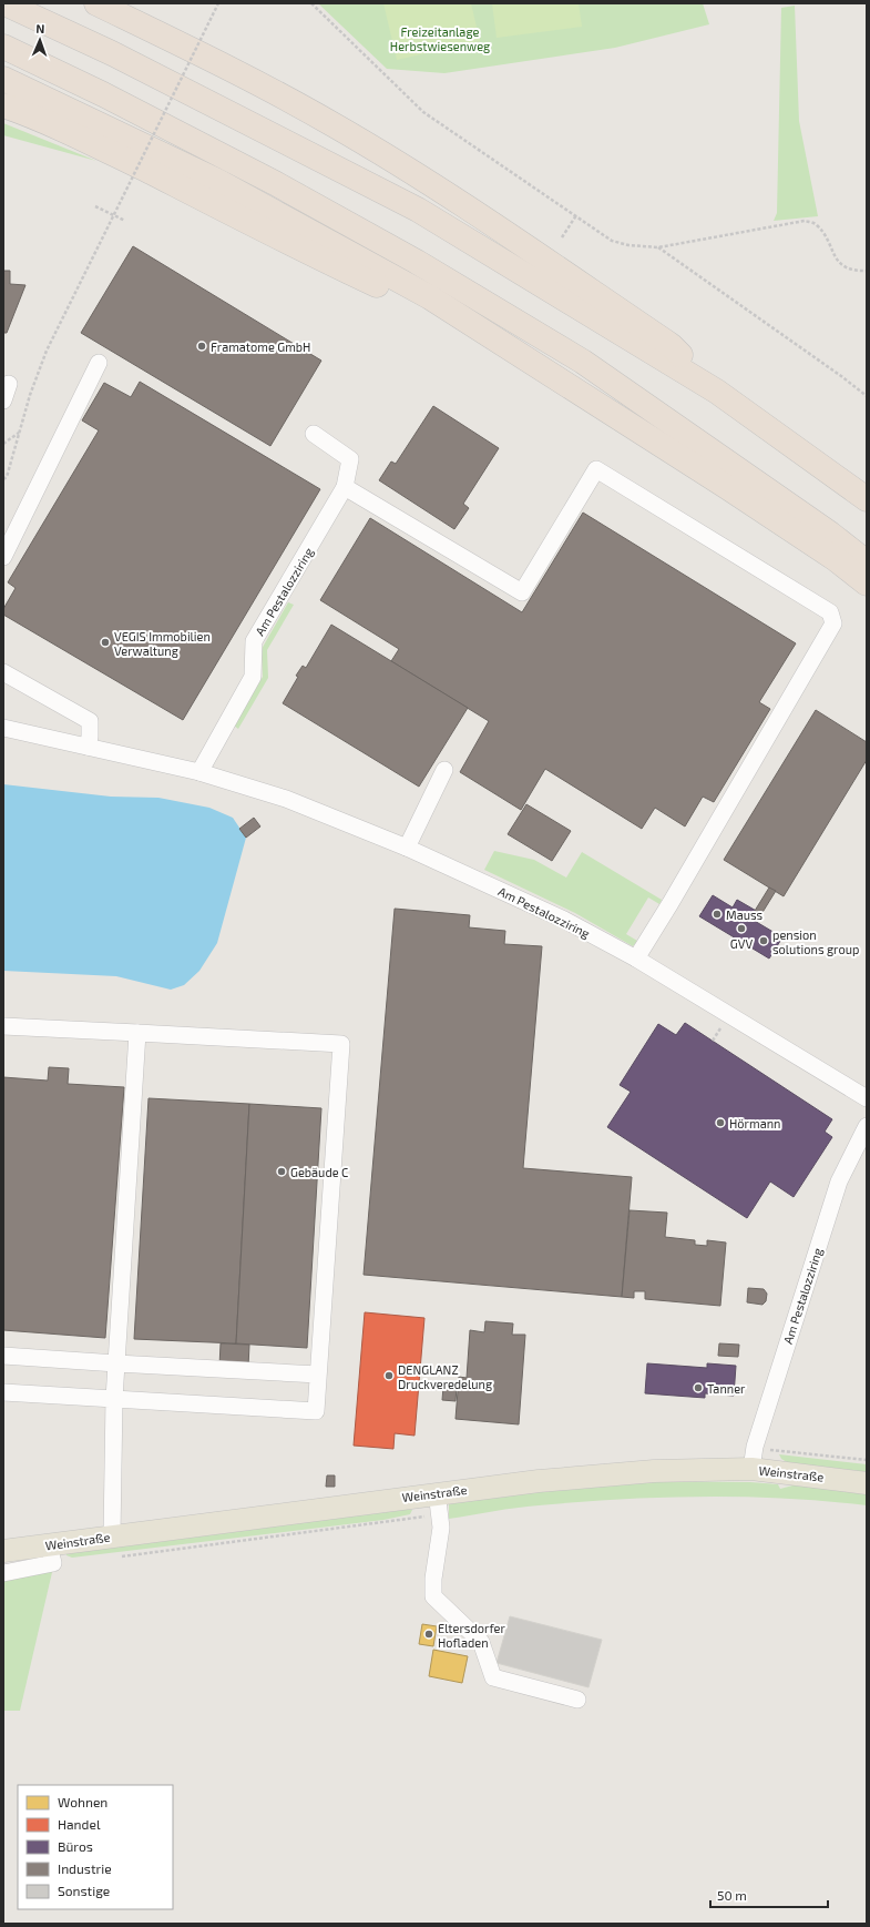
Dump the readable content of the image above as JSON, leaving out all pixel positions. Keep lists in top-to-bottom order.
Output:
{
  "streets": {
    "main road": ["Weinstraße"],
    "street": ["Am Pestalozziring"]
  },
  "crossings": [
    ["Am Pestalozziring", "Weinstraße"]
  ],
  "parks": ["Freizeitanlage Herbstwiesenweg"],
  "places": [
    "Framatome GmbH",
    "VEGIS Immobilien Verwaltung",
    "Mauss",
    "GVV",
    "pension solutions group",
    "Hörmann",
    "Gebäude C",
    "DENGLANZ Druckveredelung",
    "Tanner",
    "Eltersdorfer Hofladen"
  ],
  "legend": [
    "Wohnen",
    "Handel",
    "Büros",
    "Industrie",
    "Sonstige"
  ],
  "scale_bar": "50 m",
  "north": "top"
}
